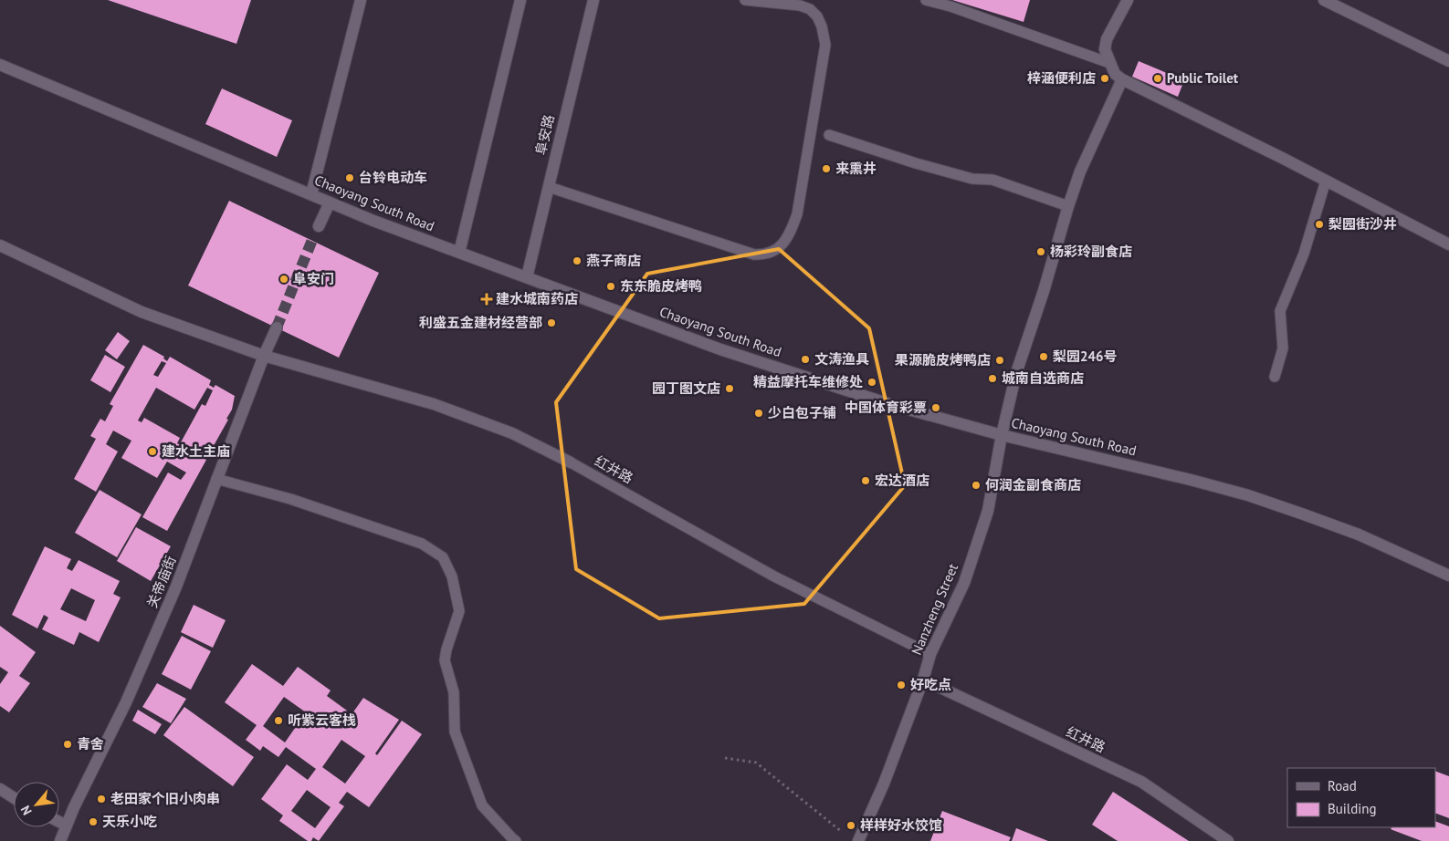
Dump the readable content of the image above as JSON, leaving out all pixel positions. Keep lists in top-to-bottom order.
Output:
{
  "streets": {
    "street": [
      "阜安路",
      "Chaoyang South Road",
      "红井路",
      "关帝庙街",
      "Nanzheng Street"
    ]
  },
  "crossings": [
    ["阜安路", "Chaoyang South Road"],
    ["Chaoyang South Road", "Nanzheng Street"],
    ["红井路", "关帝庙街"],
    ["红井路", "Nanzheng Street"]
  ],
  "places": {
    "other": [
      "梓涵便利店",
      "Public Toilet",
      "来熏井",
      "台铃电动车",
      "梨园街沙井",
      "杨彩玲副食店",
      "燕子商店",
      "阜安门",
      "东东脆皮烤鸭",
      "利盛五金建材经营部",
      "梨园246号",
      "文涛渔具",
      "果源脆皮烤鸭店",
      "城南自选商店",
      "精益摩托车维修处",
      "园丁图文店",
      "中国体育彩票",
      "少白包子铺",
      "建水土主庙",
      "宏达酒店",
      "何润金副食商店",
      "好吃点",
      "听紫云客栈",
      "青舍",
      "老田家个旧小肉串",
      "天乐小吃",
      "样样好水饺馆"
    ],
    "health": ["建水城南药店"]
  },
  "legend": ["Road", "Building"],
  "north": "bottom left"
}
